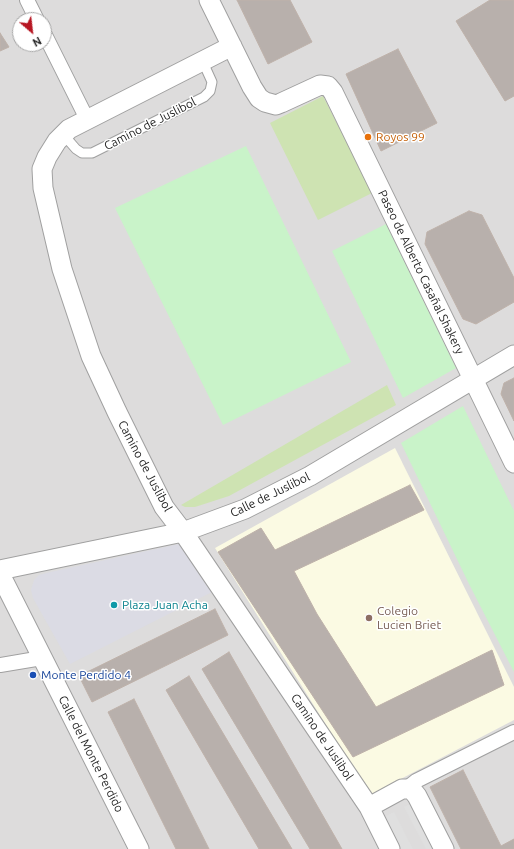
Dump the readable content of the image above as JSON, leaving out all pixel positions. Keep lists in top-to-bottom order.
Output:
{
  "streets": {
    "street": [
      "Camino de Juslibol",
      "Paseo de Alberto Casañal Shakery",
      "Calle de Juslibol",
      "Calle del Monte Perdido"
    ]
  },
  "crossings": [
    ["Camino de Juslibol", "Paseo de Alberto Casañal Shakery"],
    ["Camino de Juslibol", "Calle de Juslibol"],
    ["Paseo de Alberto Casañal Shakery", "Calle de Juslibol"]
  ],
  "places": [
    "Royos 99",
    "Plaza Juan Acha",
    "Colegio Lucien Briet",
    "Monte Perdido 4"
  ],
  "north": "bottom right"
}
